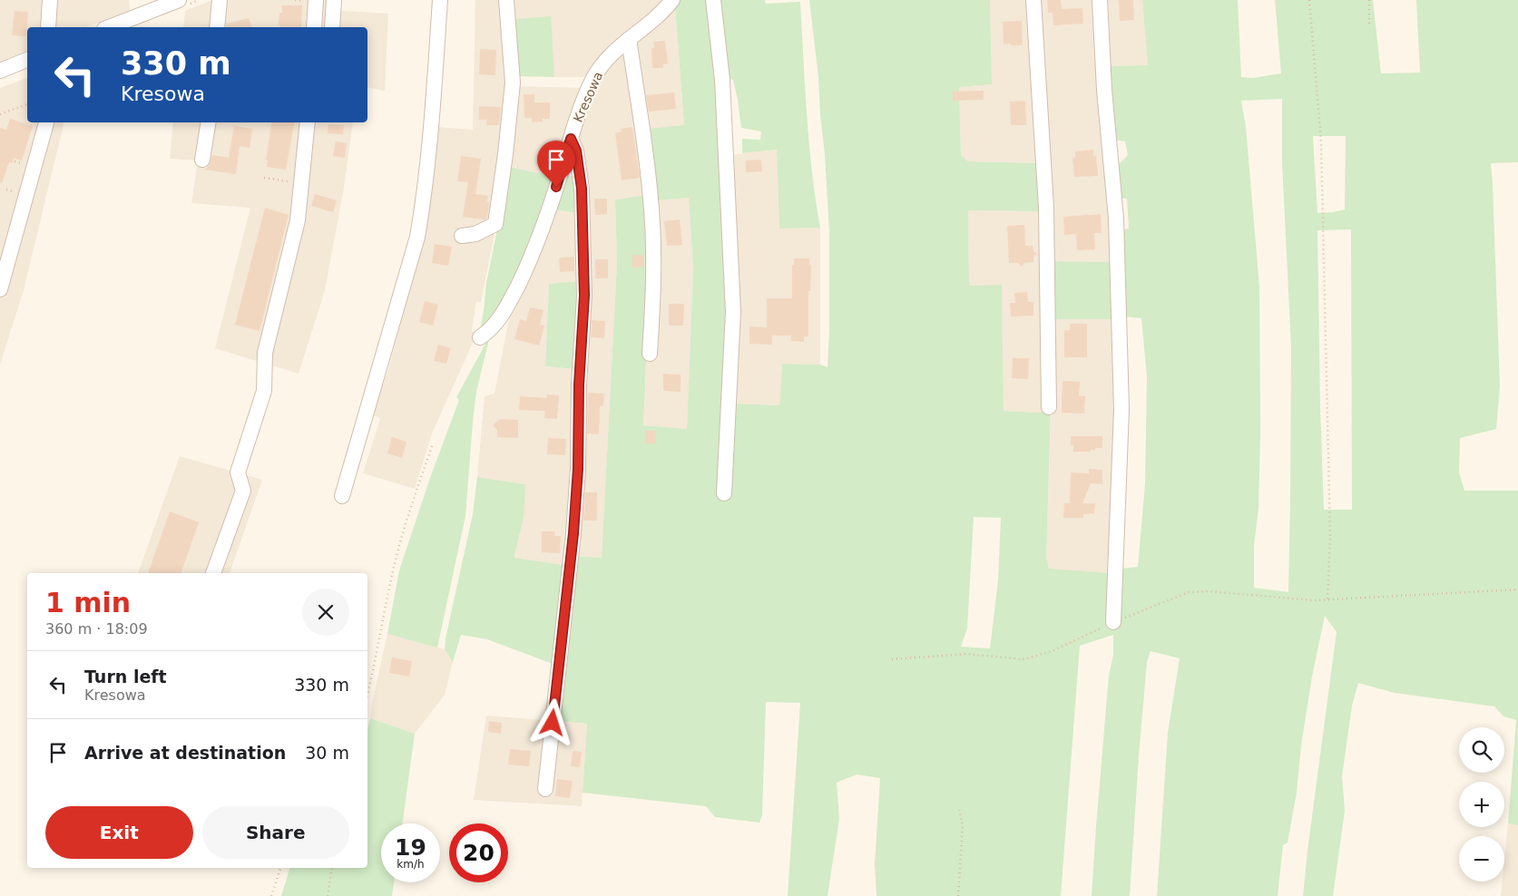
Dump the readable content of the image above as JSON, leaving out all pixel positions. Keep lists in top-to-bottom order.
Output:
{
  "streets": {
    "street": ["Kresowa"]
  },
  "page": {
    "turn": ["330 m", "Kresowa"],
    "heading": ["1 min", "360 m · 18:09"],
    "list": [
      {
        "name": "Turn left",
        "note": "Kresowa",
        "value": "330 m"
      },
      {
        "name": "Arrive at destination",
        "value": "30 m"
      }
    ],
    "map_buttons": ["+", "−"],
    "buttons": ["Exit", "Share"],
    "speed": "19 km/h",
    "limit": "20"
  }
}
